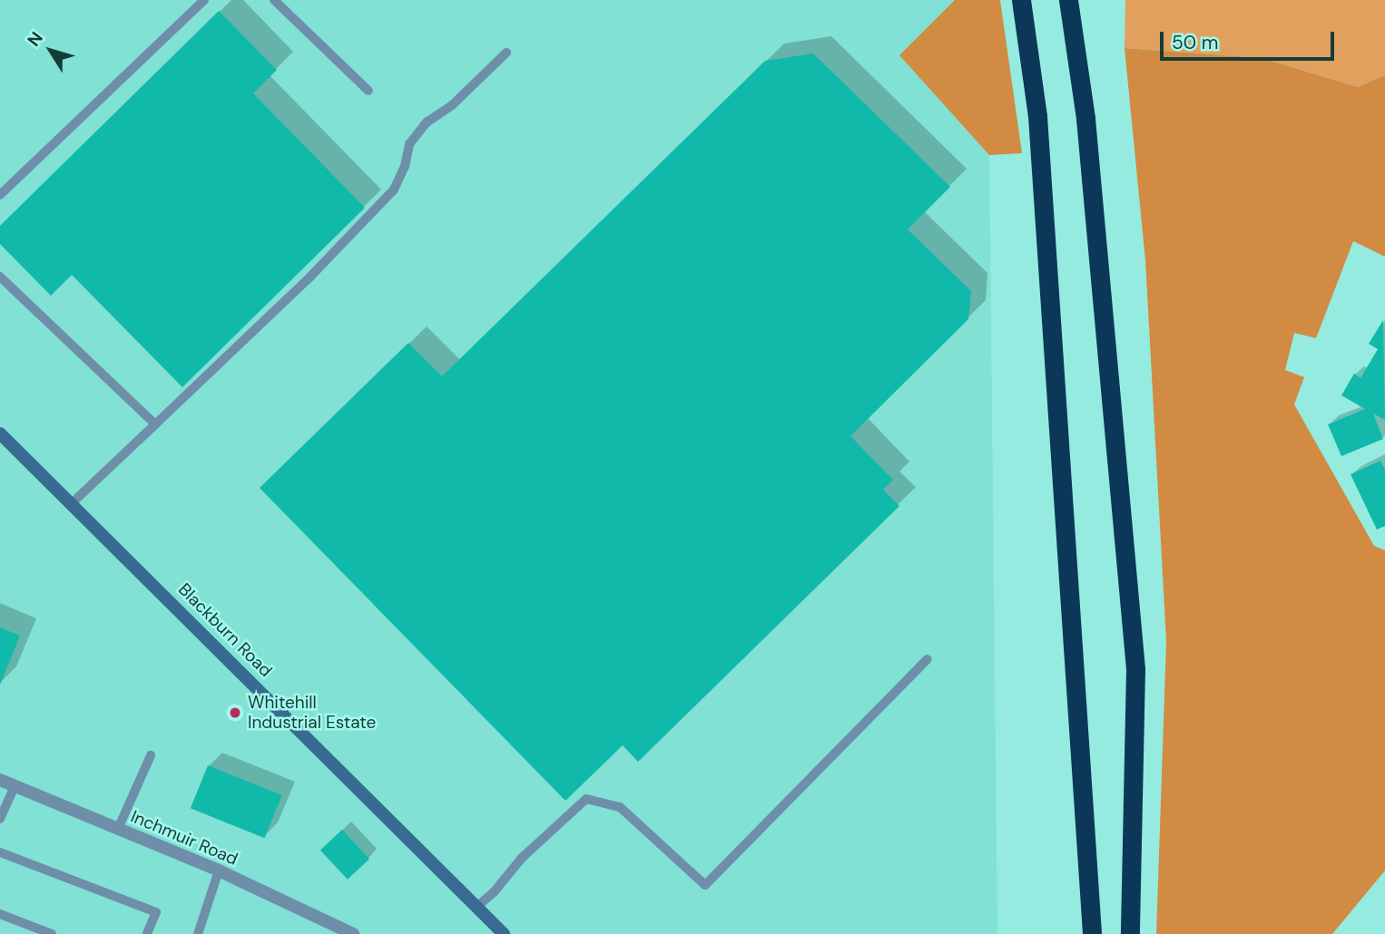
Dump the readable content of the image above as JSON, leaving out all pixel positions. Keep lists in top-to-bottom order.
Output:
{
  "streets": {
    "main road": ["Blackburn Road"],
    "street": ["Inchmuir Road"]
  },
  "places": ["Whitehill Industrial Estate"],
  "scale_bar": "50 m",
  "north": "top left"
}
